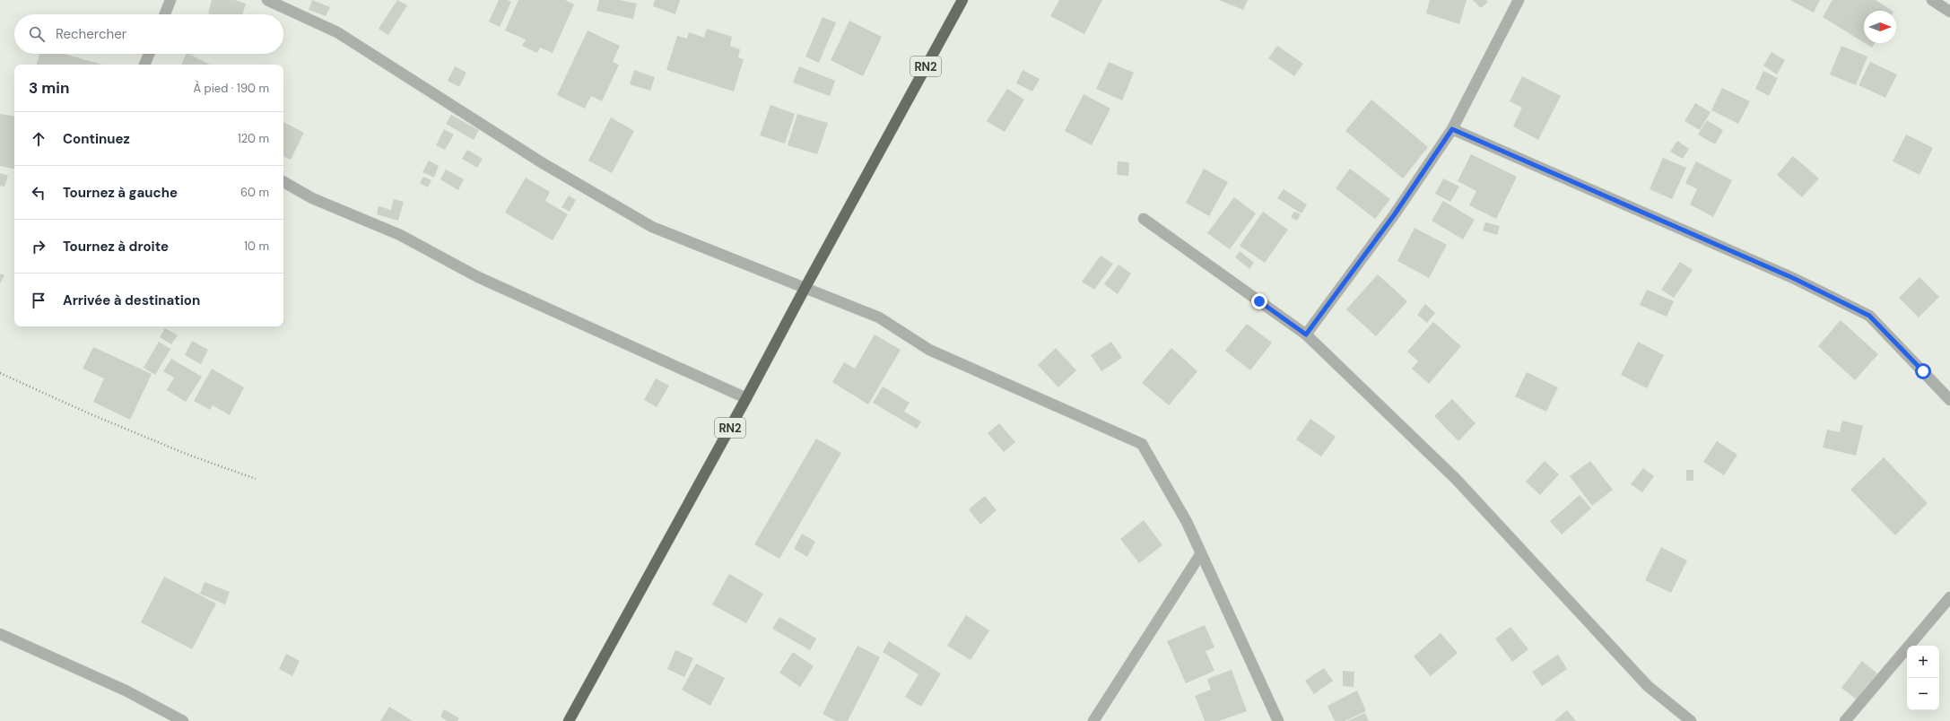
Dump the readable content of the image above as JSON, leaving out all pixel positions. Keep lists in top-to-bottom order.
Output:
{
  "streets": {
    "highway": ["RN2"]
  },
  "north": "right",
  "page": {
    "search": "Rechercher",
    "heading": ["3 min", "À pied · 190 m"],
    "list": [
      ["Continuez", "120 m"],
      ["Tournez à gauche", "60 m"],
      ["Tournez à droite", "10 m"],
      "Arrivée à destination"
    ],
    "map_buttons": ["+", "−"]
  }
}
